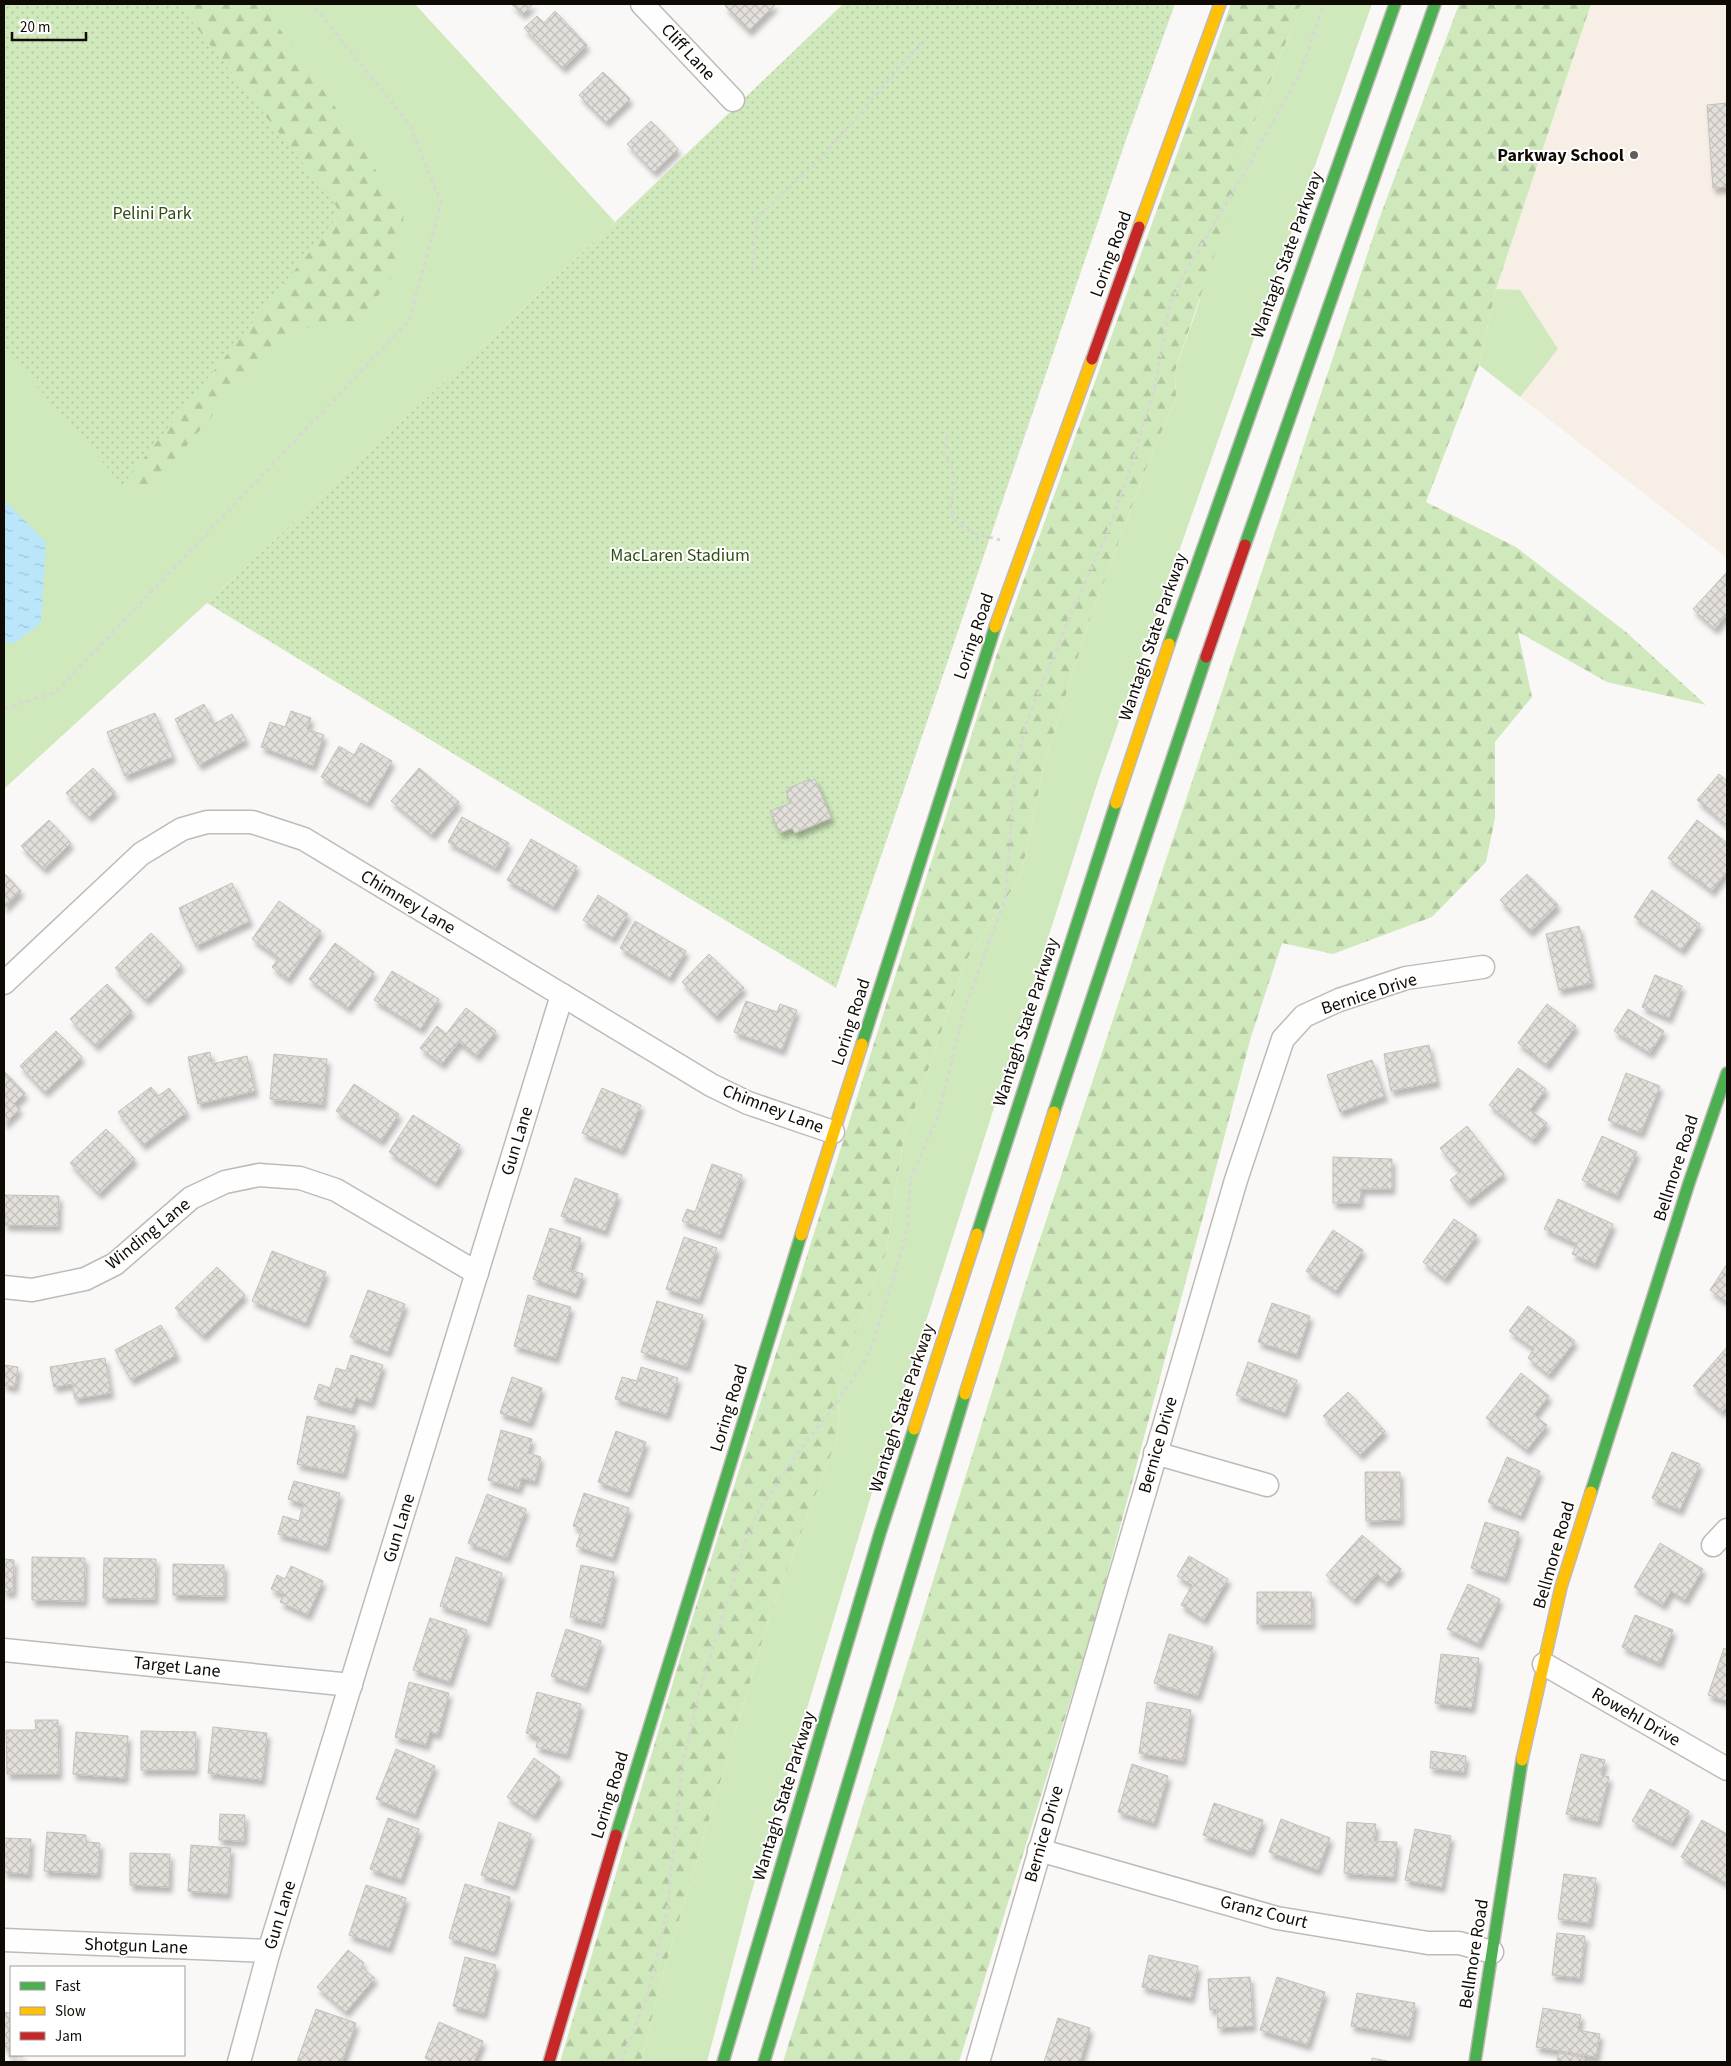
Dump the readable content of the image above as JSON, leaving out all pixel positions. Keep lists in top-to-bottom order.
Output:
{
  "streets": {
    "main road": ["Loring Road", "Wantagh State Parkway", "Bellmore Road"],
    "street": [
      "Cliff Lane",
      "Chimney Lane",
      "Bernice Drive",
      "Gun Lane",
      "Winding Lane",
      "Target Lane",
      "Rowehl Drive",
      "Granz Court",
      "Shotgun Lane"
    ]
  },
  "crossings": [
    ["Loring Road", "Chimney Lane"],
    ["Chimney Lane", "Gun Lane"],
    ["Bernice Drive", "Granz Court"],
    ["Gun Lane", "Winding Lane"],
    ["Gun Lane", "Target Lane"],
    ["Gun Lane", "Shotgun Lane"],
    ["Bellmore Road", "Rowehl Drive"],
    ["Bellmore Road", "Granz Court"]
  ],
  "parks": ["Pelini Park", "MacLaren Stadium"],
  "places": ["Parkway School"],
  "legend": ["Fast", "Slow", "Jam"],
  "scale_bar": "20 m"
}
